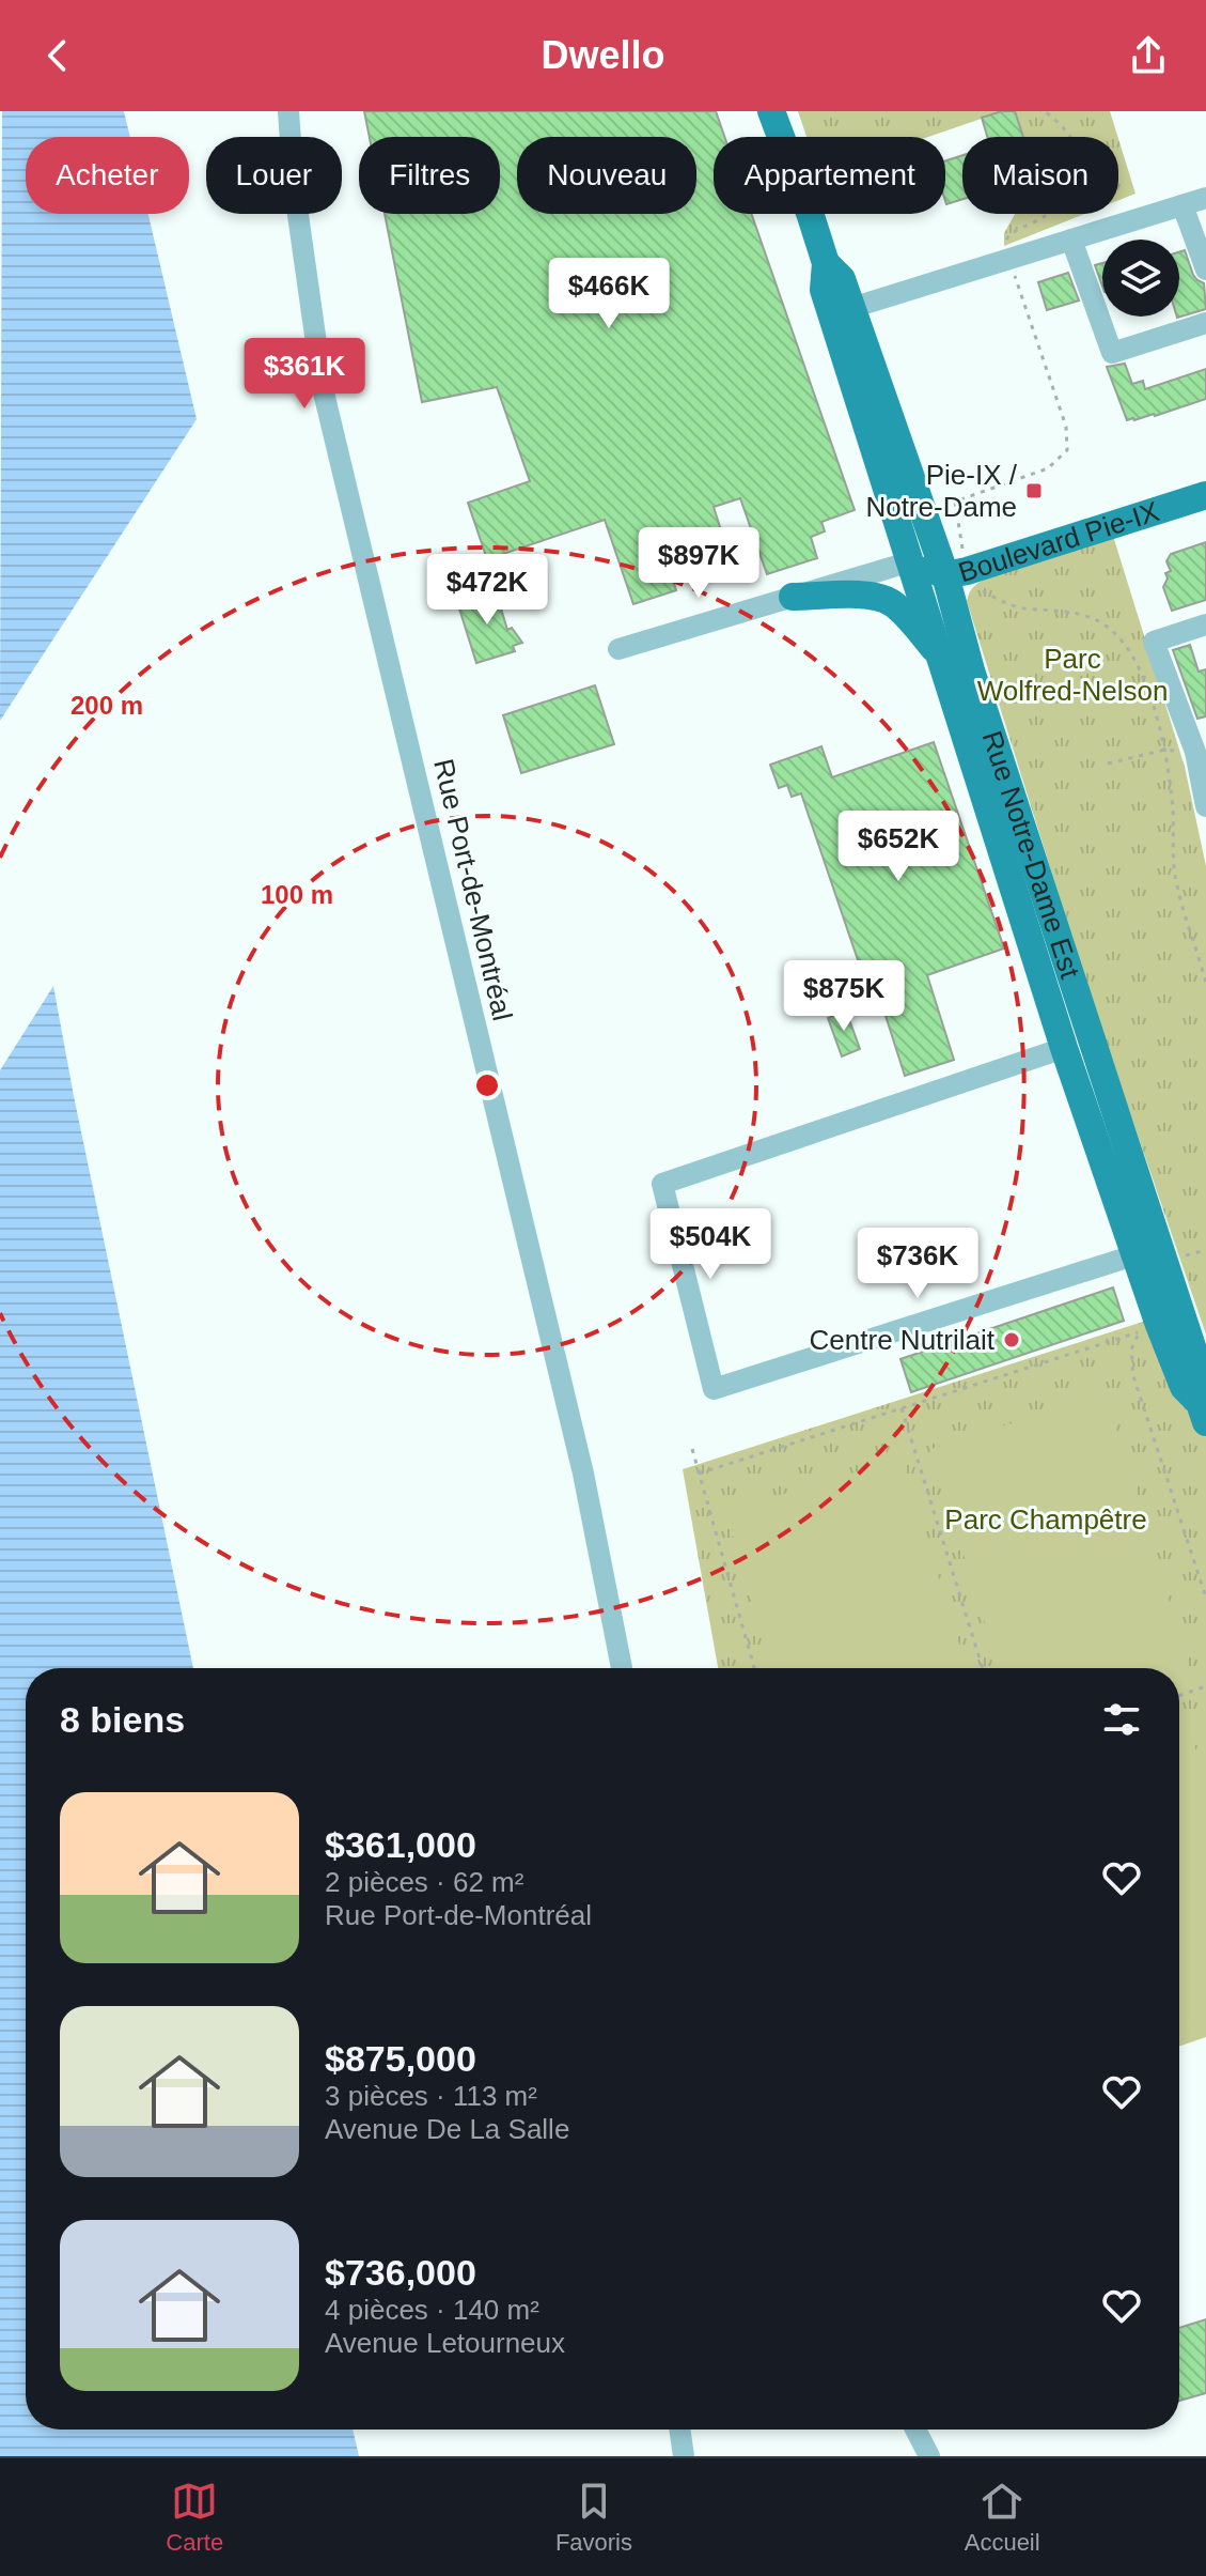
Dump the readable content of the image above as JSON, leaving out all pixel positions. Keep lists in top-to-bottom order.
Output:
{
  "streets": {
    "main road": ["Boulevard Pie-IX", "Rue Notre-Dame Est"],
    "street": ["Rue Port-de-Montréal"]
  },
  "crossings": [
    ["Boulevard Pie-IX", "Rue Notre-Dame Est"]
  ],
  "parks": ["Parc Wolfred-Nelson", "Parc Champêtre"],
  "places": {
    "transit": ["Pie-IX / Notre-Dame"],
    "other": ["Centre Nutrilait"]
  },
  "page": {
    "header": "Dwello",
    "chip": [
      "Acheter",
      "Louer",
      "Filtres",
      "Nouveau",
      "Appartement",
      "Maison"
    ],
    "price": [
      "$466K",
      "$361K",
      "$897K",
      "$472K",
      "$652K",
      "$875K",
      "$504K",
      "$736K"
    ],
    "heading": "8 biens",
    "list": [
      {
        "name": "$361,000",
        "note": "2 pièces · 62 m² · Rue Port-de-Montréal"
      },
      {
        "name": "$875,000",
        "note": "3 pièces · 113 m² · Avenue De La Salle"
      },
      {
        "name": "$736,000",
        "note": "4 pièces · 140 m² · Avenue Letourneux"
      }
    ],
    "tabs": ["Carte", "Favoris", "Accueil"]
  },
  "rings": ["200 m", "100 m"]
}
